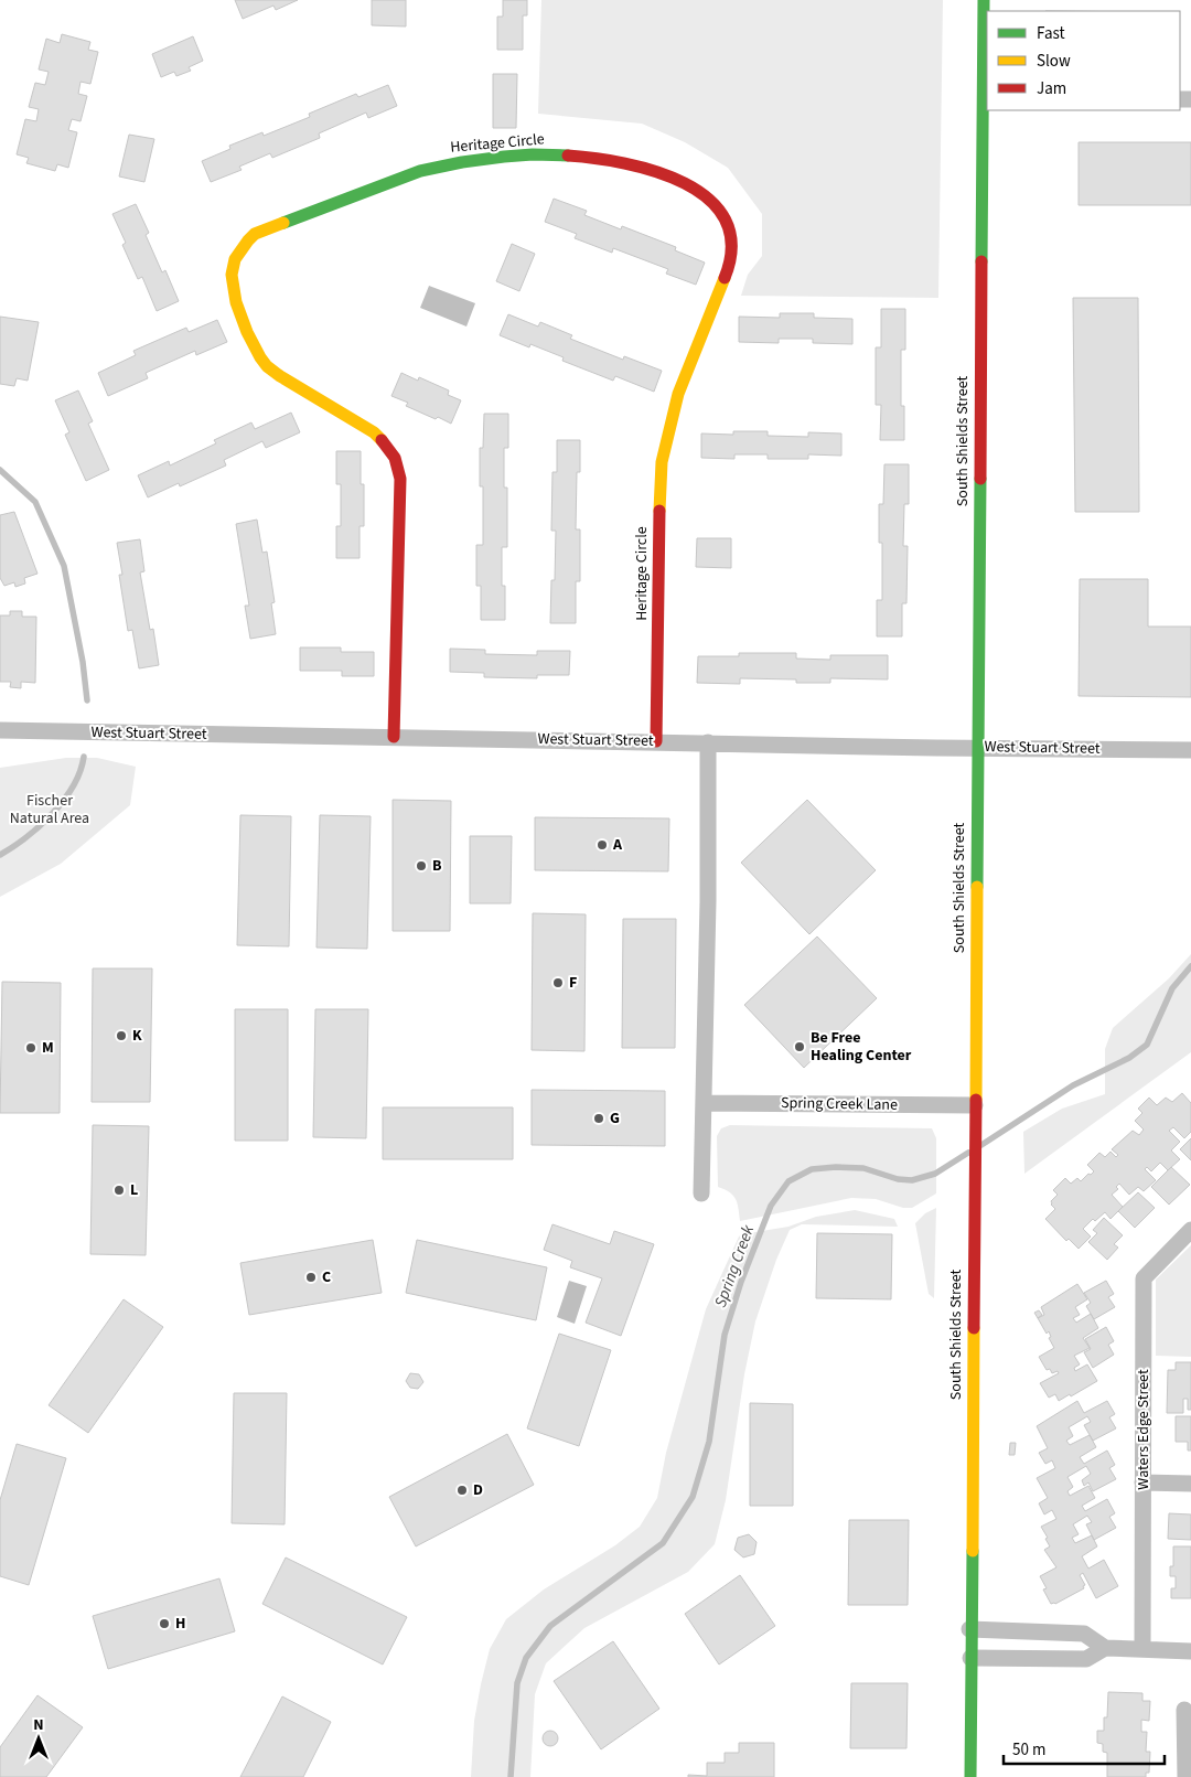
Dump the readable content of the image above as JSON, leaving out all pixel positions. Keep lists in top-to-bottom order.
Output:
{
  "streets": {
    "main road": ["Heritage Circle", "South Shields Street"],
    "street": ["West Stuart Street", "Spring Creek Lane", "Waters Edge Street"]
  },
  "crossings": [
    ["Heritage Circle", "West Stuart Street"],
    ["South Shields Street", "West Stuart Street"],
    ["South Shields Street", "Spring Creek Lane"]
  ],
  "water": ["Spring Creek"],
  "parks": ["Fischer Natural Area"],
  "places": [
    "A",
    "B",
    "F",
    "K",
    "Be Free Healing Center",
    "M",
    "G",
    "L",
    "C",
    "D",
    "H"
  ],
  "legend": ["Fast", "Slow", "Jam"],
  "scale_bar": "50 m",
  "north": "top"
}
